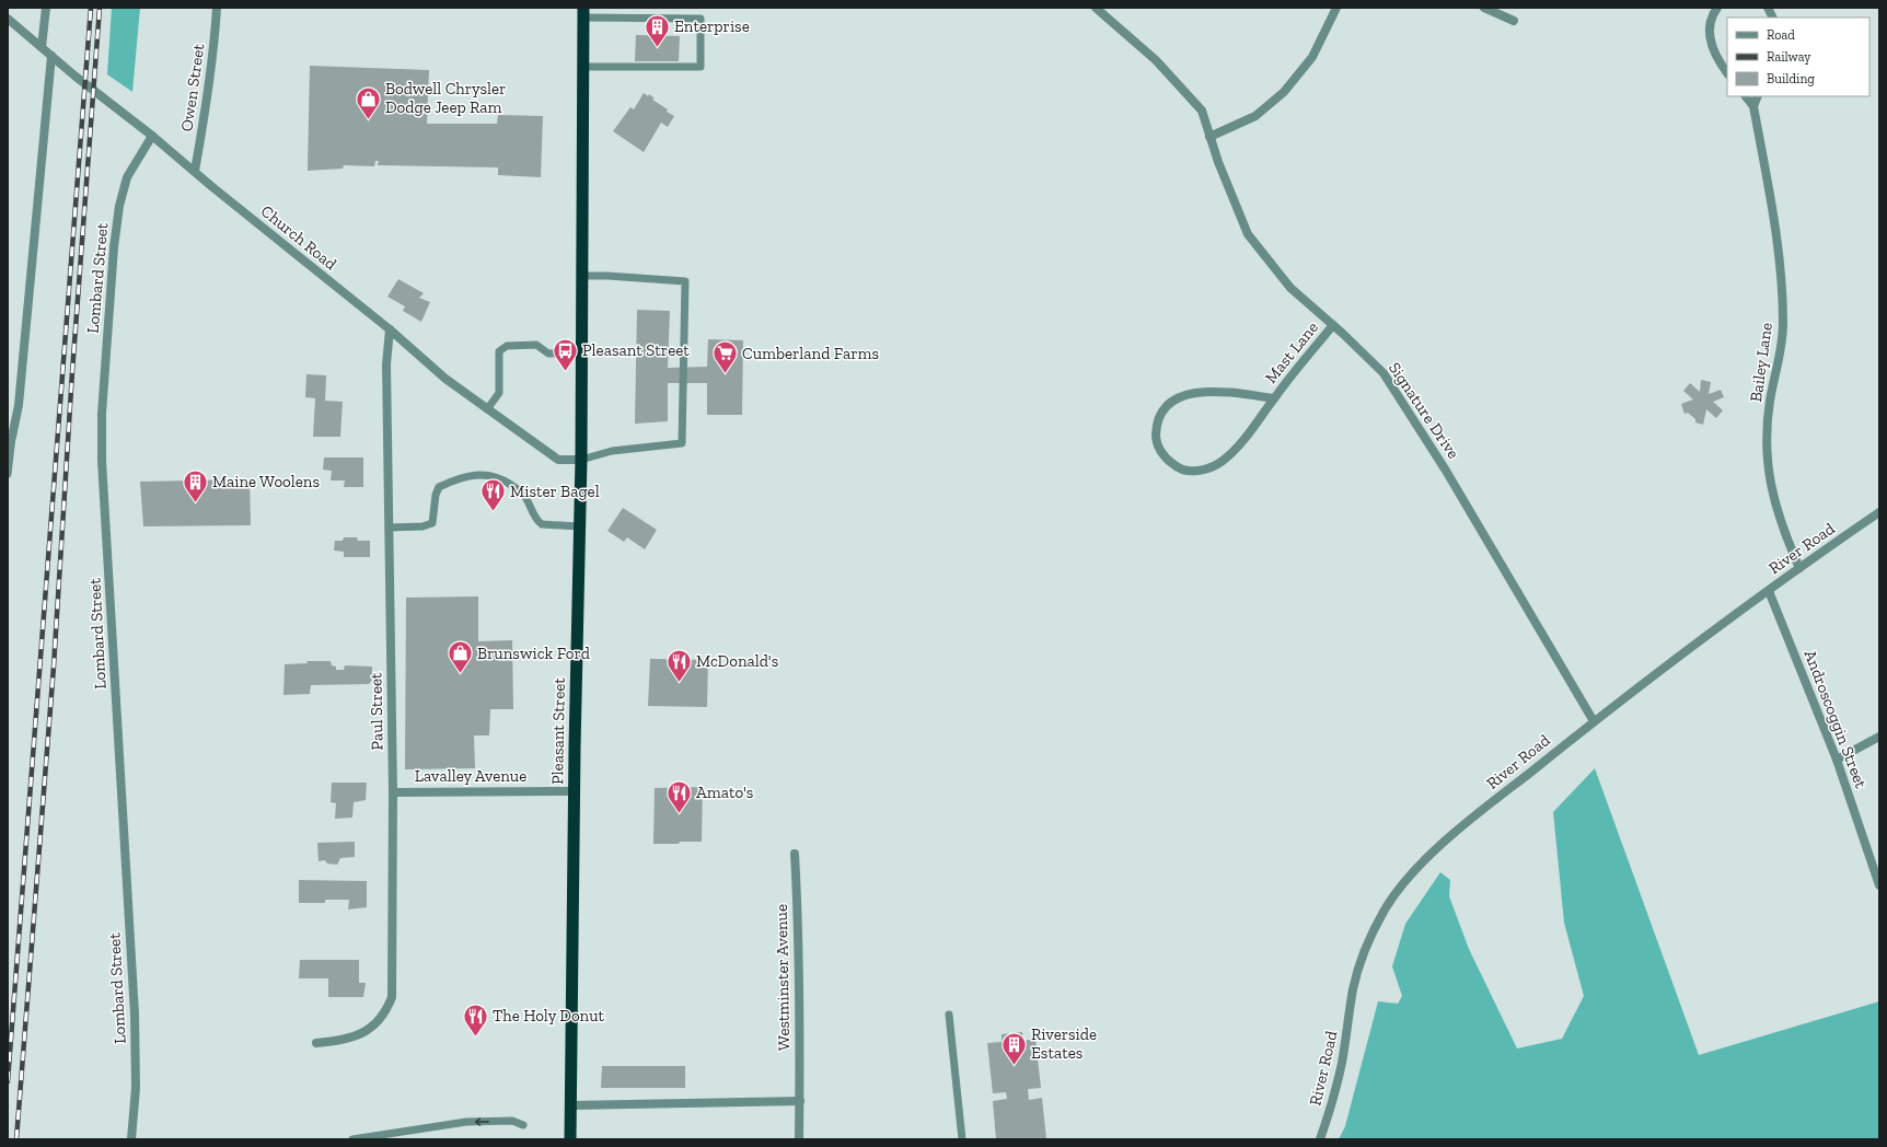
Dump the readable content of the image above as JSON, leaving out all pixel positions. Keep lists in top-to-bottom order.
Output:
{
  "streets": {
    "highway": ["Pleasant Street"],
    "street": [
      "Owen Street",
      "Church Road",
      "Lombard Street",
      "Mast Lane",
      "Bailey Lane",
      "Signature Drive",
      "River Road",
      "Paul Street",
      "Androscoggin Street",
      "Lavalley Avenue",
      "Westminster Avenue"
    ]
  },
  "crossings": [
    ["Owen Street", "Church Road"],
    ["Church Road", "Lombard Street"],
    ["Church Road", "Paul Street"],
    ["Church Road", "Pleasant Street"],
    ["Mast Lane", "Signature Drive"],
    ["Bailey Lane", "River Road"],
    ["Signature Drive", "River Road"],
    ["River Road", "Androscoggin Street"],
    ["Paul Street", "Lavalley Avenue"],
    ["Pleasant Street", "Lavalley Avenue"]
  ],
  "places": {
    "building": ["Enterprise", "Maine Woolens", "Riverside Estates"],
    "shop": ["Bodwell Chrysler Dodge Jeep Ram", "Brunswick Ford"],
    "bus stop": ["Pleasant Street"],
    "supermarket": ["Cumberland Farms"],
    "restaurant": [
      "Mister Bagel",
      "McDonald's",
      "Amato's",
      "The Holy Donut"
    ]
  },
  "legend": ["Road", "Railway", "Building"]
}
